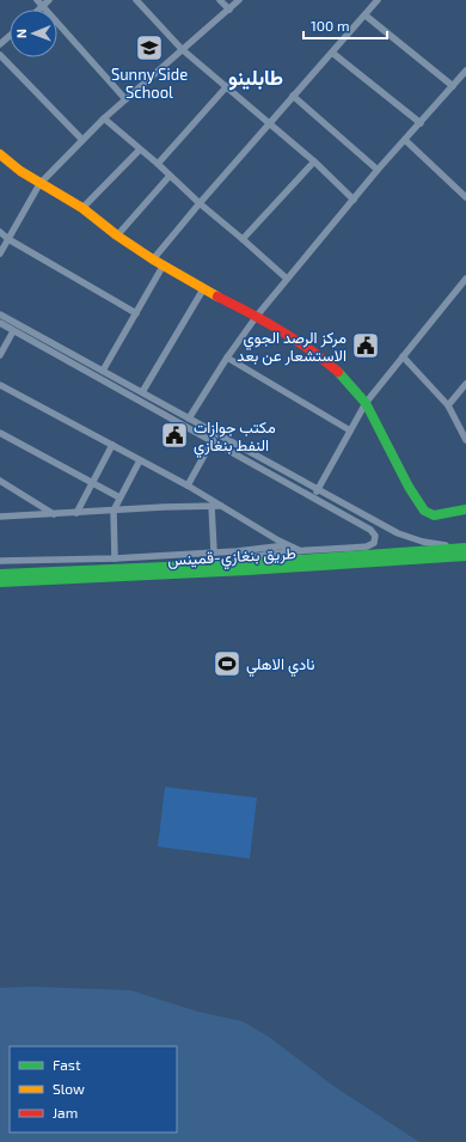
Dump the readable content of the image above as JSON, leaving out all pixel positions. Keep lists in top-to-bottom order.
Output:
{
  "streets": {
    "main road": ["طريق بنغازي-قمينس"]
  },
  "districts": ["طابلينو"],
  "places": {
    "school or university": ["Sunny Side School"],
    "public building": ["مركز الرصد الجوي الاستشعار عن بعد", "مكتب جوازات النفط بنغازي"],
    "sports": ["نادي الاهلي"]
  },
  "legend": ["Fast", "Slow", "Jam"],
  "scale_bar": "100 m",
  "north": "left"
}
